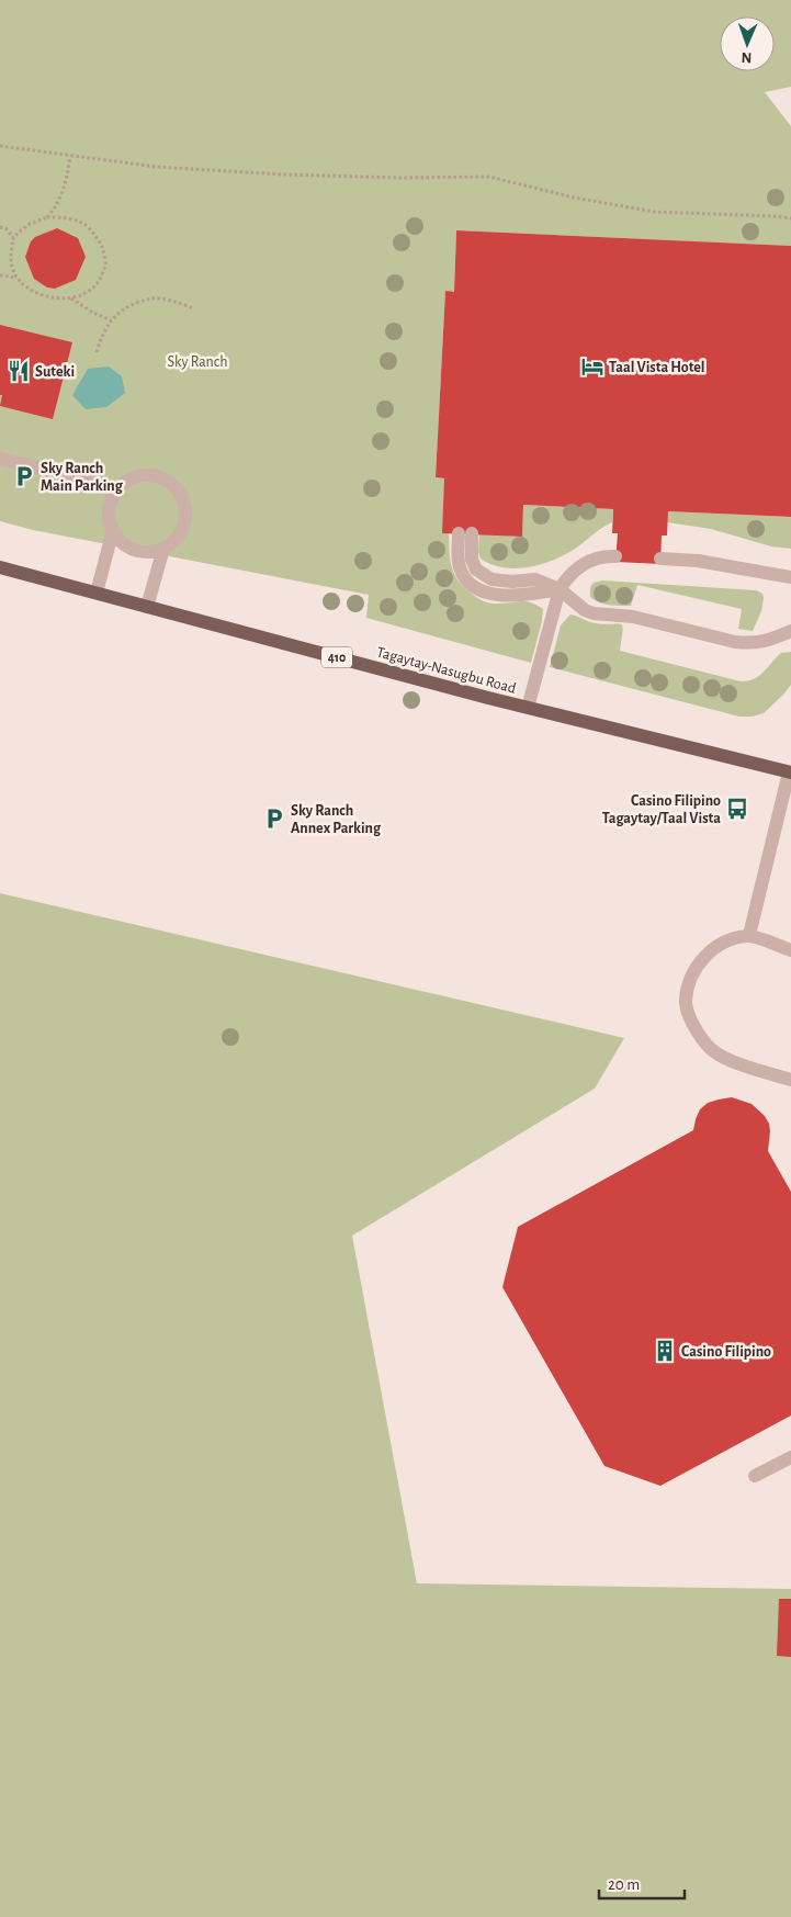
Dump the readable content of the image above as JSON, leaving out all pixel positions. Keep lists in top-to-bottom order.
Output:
{
  "streets": {
    "main road": ["410", "Tagaytay-Nasugbu Road"]
  },
  "parks": ["Sky Ranch"],
  "places": {
    "hotel": ["Taal Vista Hotel"],
    "restaurant": ["Suteki"],
    "parking": ["Sky Ranch Main Parking", "Sky Ranch Annex Parking"],
    "bus stop": ["Casino Filipino Tagaytay/Taal Vista"],
    "building": ["Casino Filipino"]
  },
  "scale_bar": "20 m",
  "north": "bottom"
}
